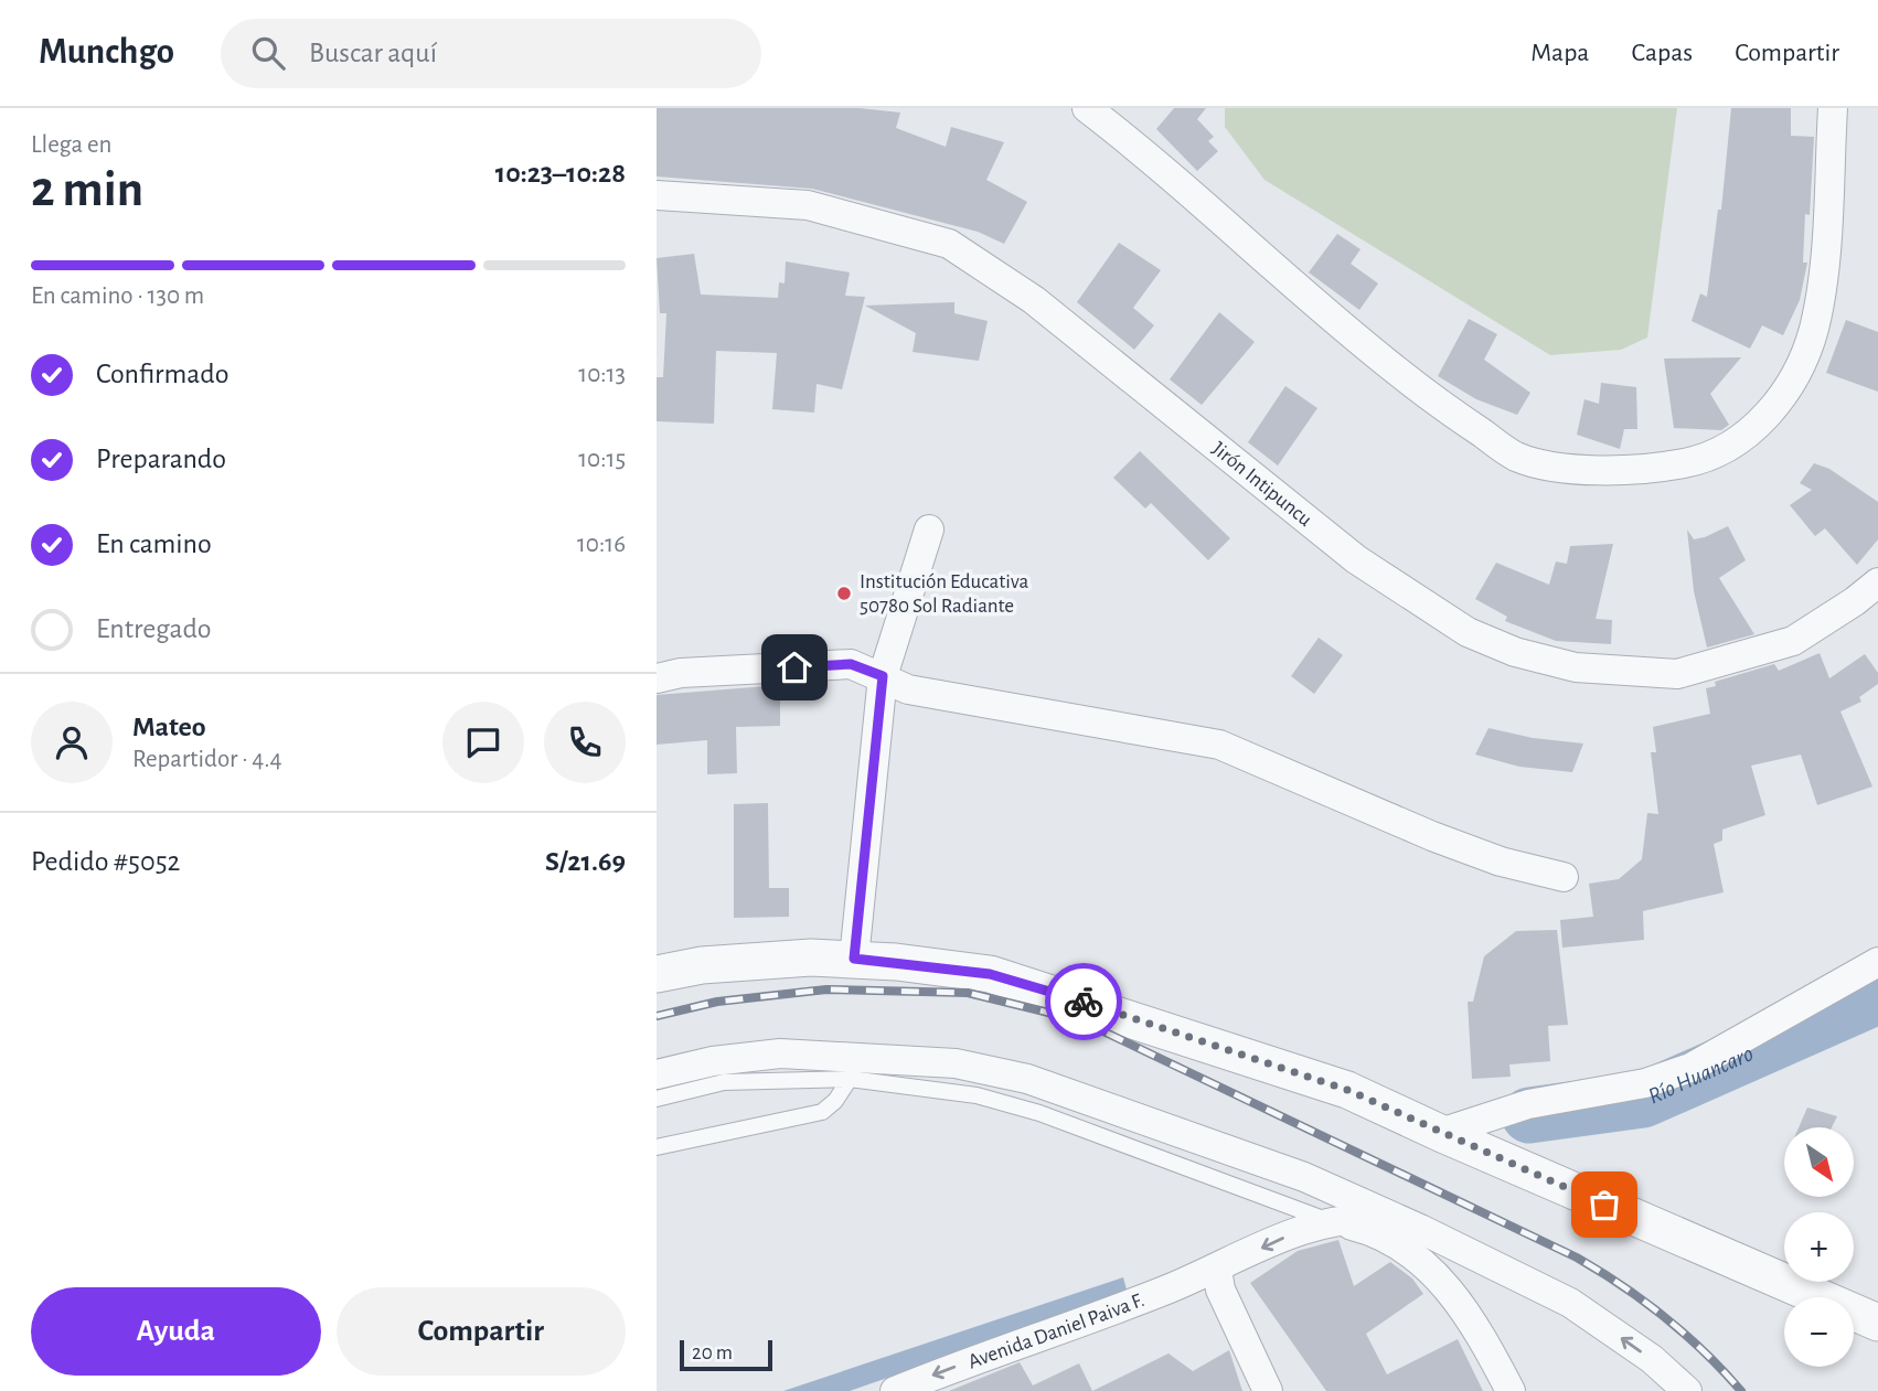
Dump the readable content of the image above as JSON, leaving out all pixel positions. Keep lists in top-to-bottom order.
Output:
{
  "streets": {
    "street": ["Jirón Intipuncu", "Avenida Daniel Paiva F."]
  },
  "one_way": ["Avenida Daniel Paiva F."],
  "water": ["Río Huancaro"],
  "places": ["Institución Educativa 50780 Sol Radiante"],
  "scale_bar": "20 m",
  "north": "bottom right",
  "page": {
    "header": "Munchgo",
    "search": "Buscar aquí",
    "nav": ["Mapa", "Capas", "Compartir"],
    "heading": ["2 min", "Llega en", "10:23–10:28"],
    "panel": [
      "Mateo",
      "Repartidor · 4.4",
      "Pedido #5052",
      "S/21.69"
    ],
    "bar": "En camino · 130 m",
    "list": [
      ["Confirmado", "10:13"],
      ["Preparando", "10:15"],
      ["En camino", "10:16"],
      "Entregado"
    ],
    "map_buttons": ["+", "−"],
    "buttons": ["Ayuda", "Compartir"],
    "scale": "20 m"
  }
}
